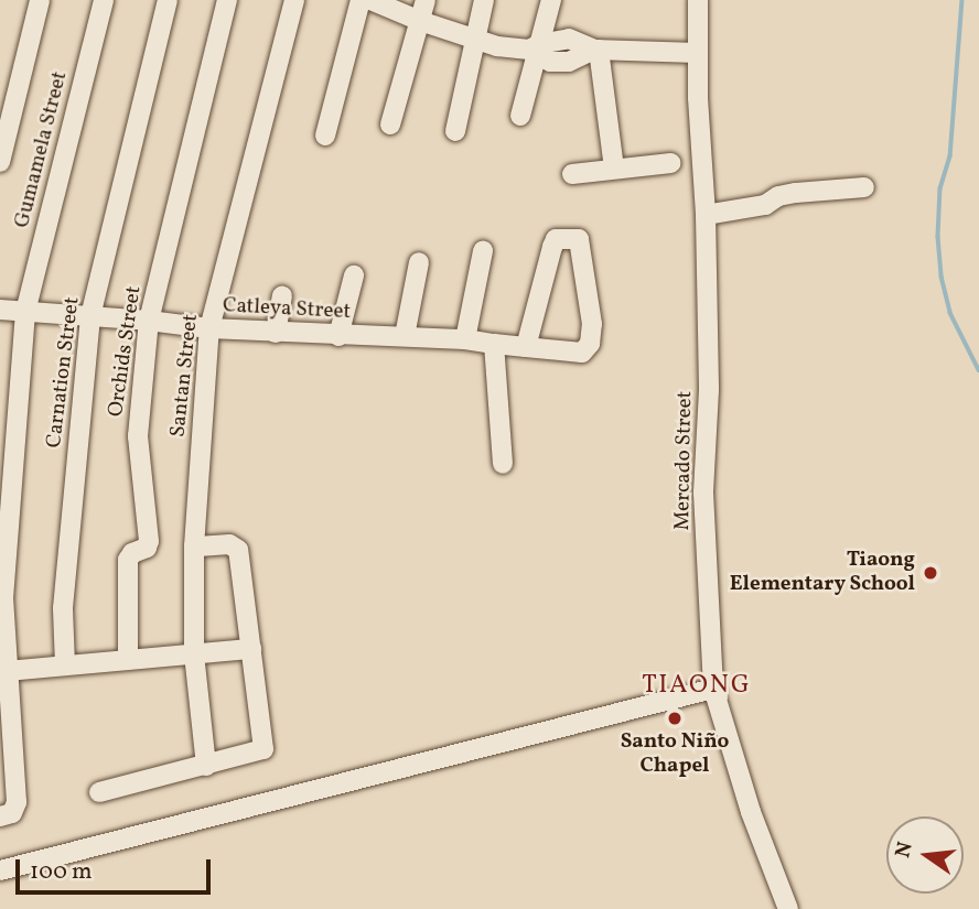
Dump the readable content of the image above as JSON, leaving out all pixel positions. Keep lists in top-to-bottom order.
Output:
{
  "streets": {
    "street": [
      "Gumamela Street",
      "Catleya Street",
      "Orchids Street",
      "Carnation Street",
      "Santan Street",
      "Mercado Street"
    ]
  },
  "crossings": [
    ["Gumamela Street", "Catleya Street"],
    ["Catleya Street", "Orchids Street"],
    ["Catleya Street", "Carnation Street"],
    ["Catleya Street", "Santan Street"]
  ],
  "districts": ["TIAONG"],
  "places": ["Tiaong Elementary School", "Santo Niño Chapel"],
  "scale_bar": "100 m",
  "north": "left"
}
